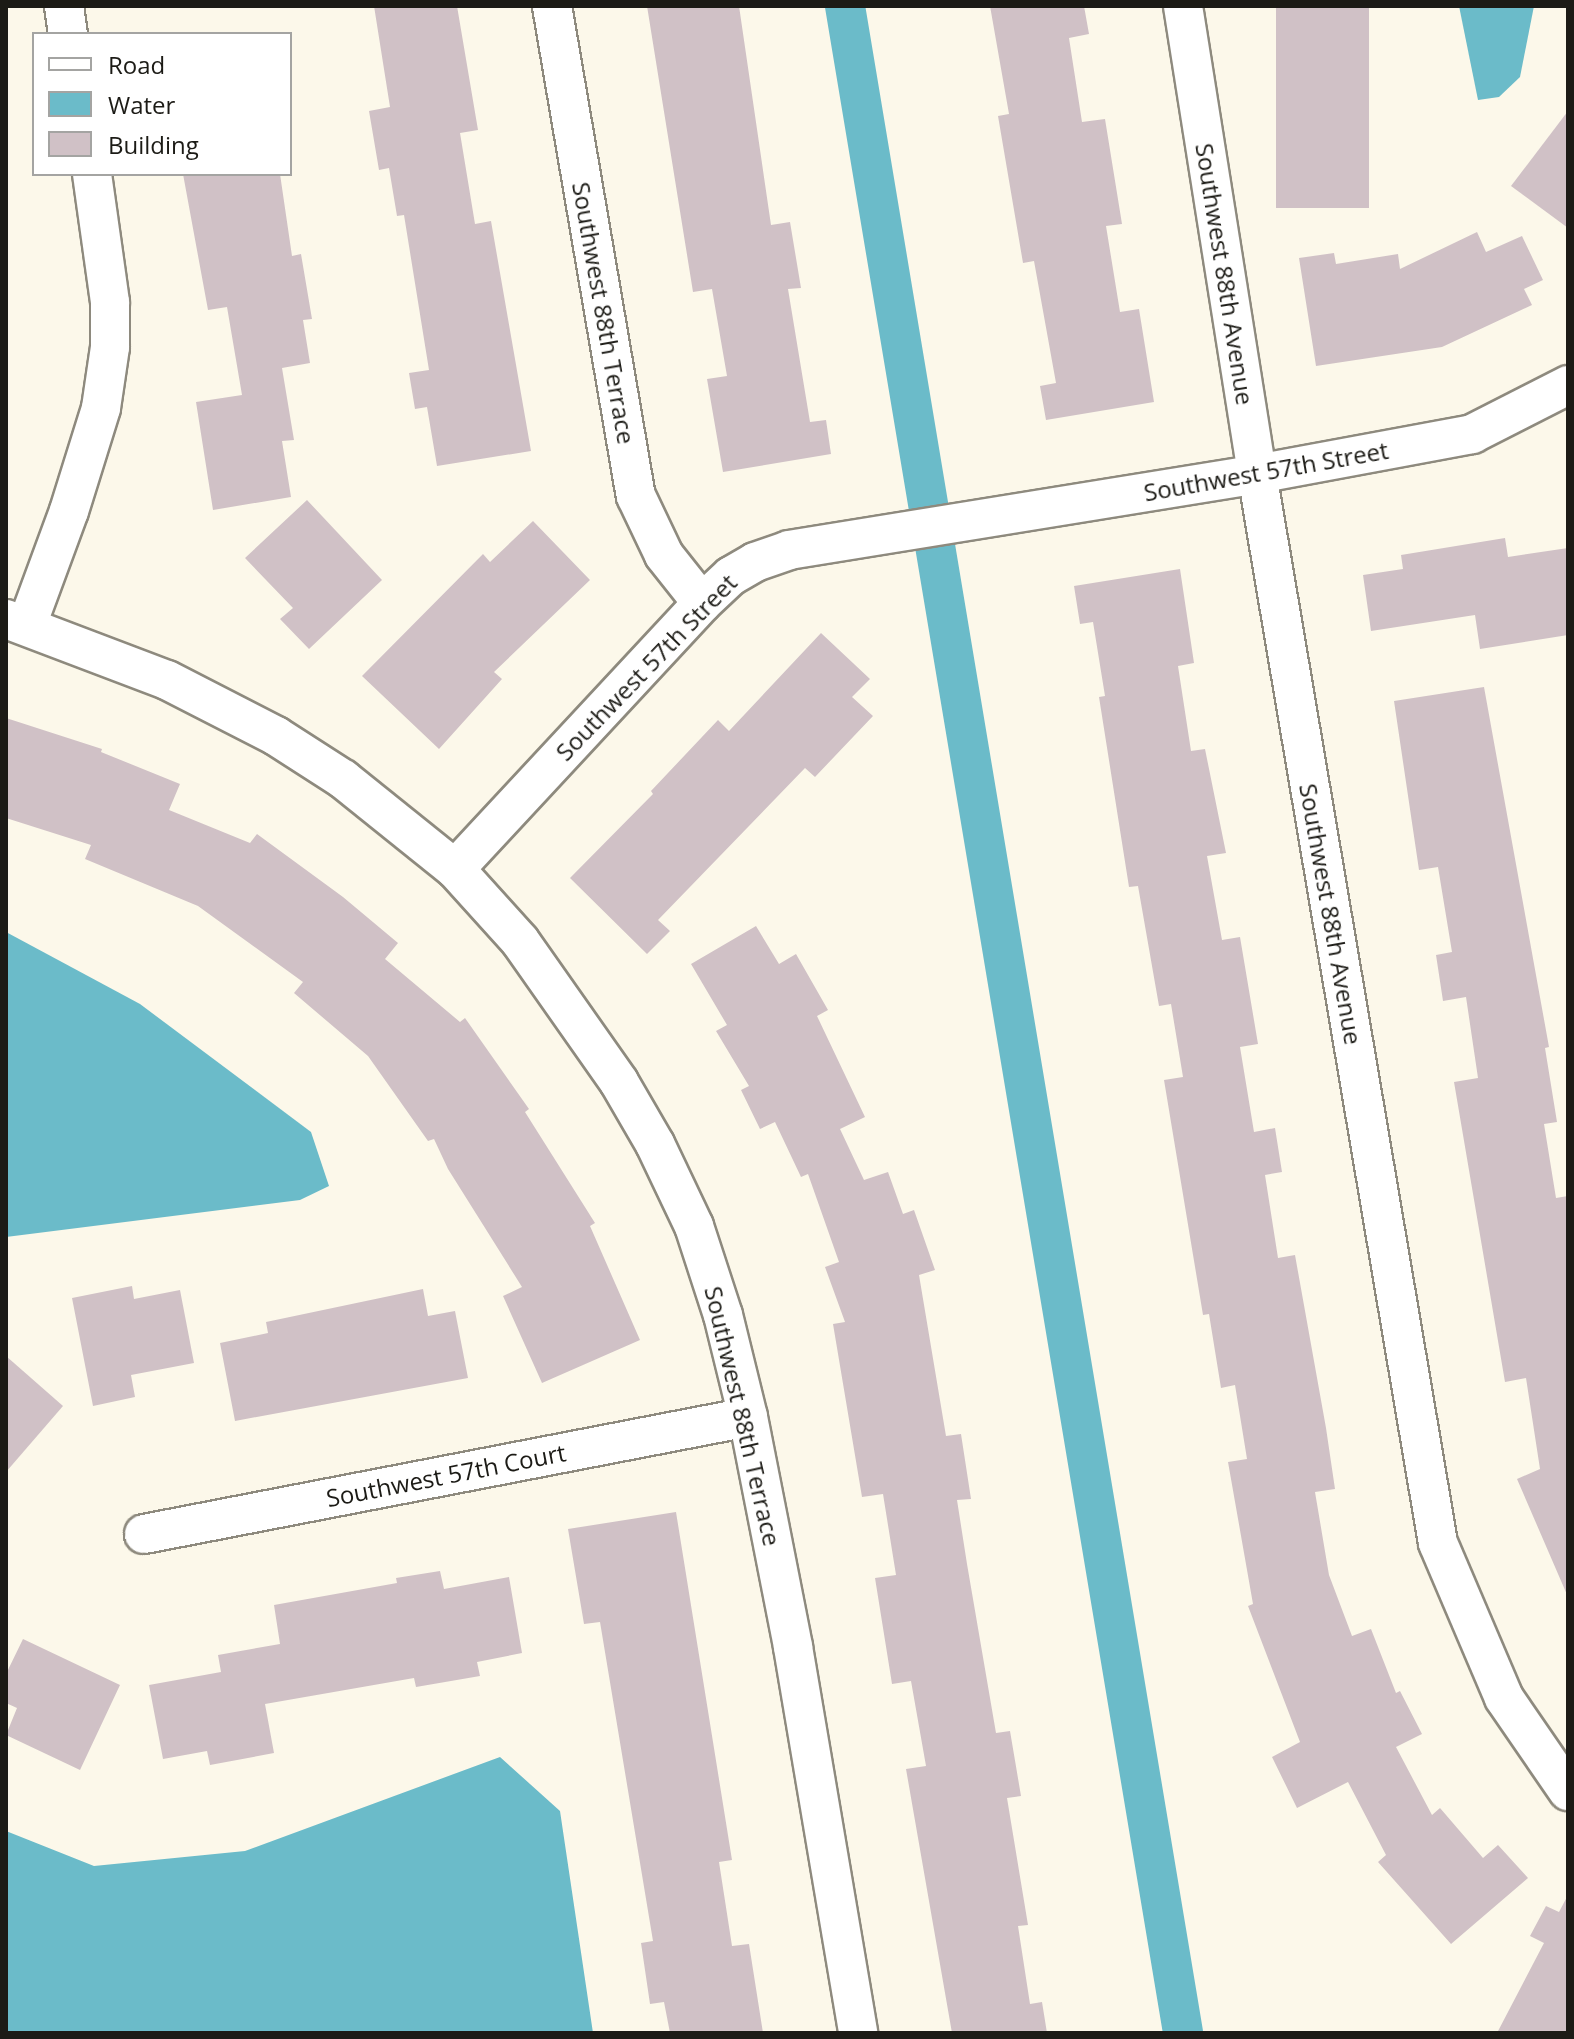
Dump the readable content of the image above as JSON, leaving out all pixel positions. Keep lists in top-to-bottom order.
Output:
{
  "streets": {
    "street": [
      "Southwest 88th Avenue",
      "Southwest 88th Terrace",
      "Southwest 57th Street",
      "Southwest 57th Court"
    ]
  },
  "crossings": [
    ["Southwest 88th Avenue", "Southwest 57th Street"],
    ["Southwest 88th Terrace", "Southwest 57th Street"],
    ["Southwest 88th Terrace", "Southwest 57th Court"]
  ],
  "legend": ["Road", "Water", "Building"]
}
